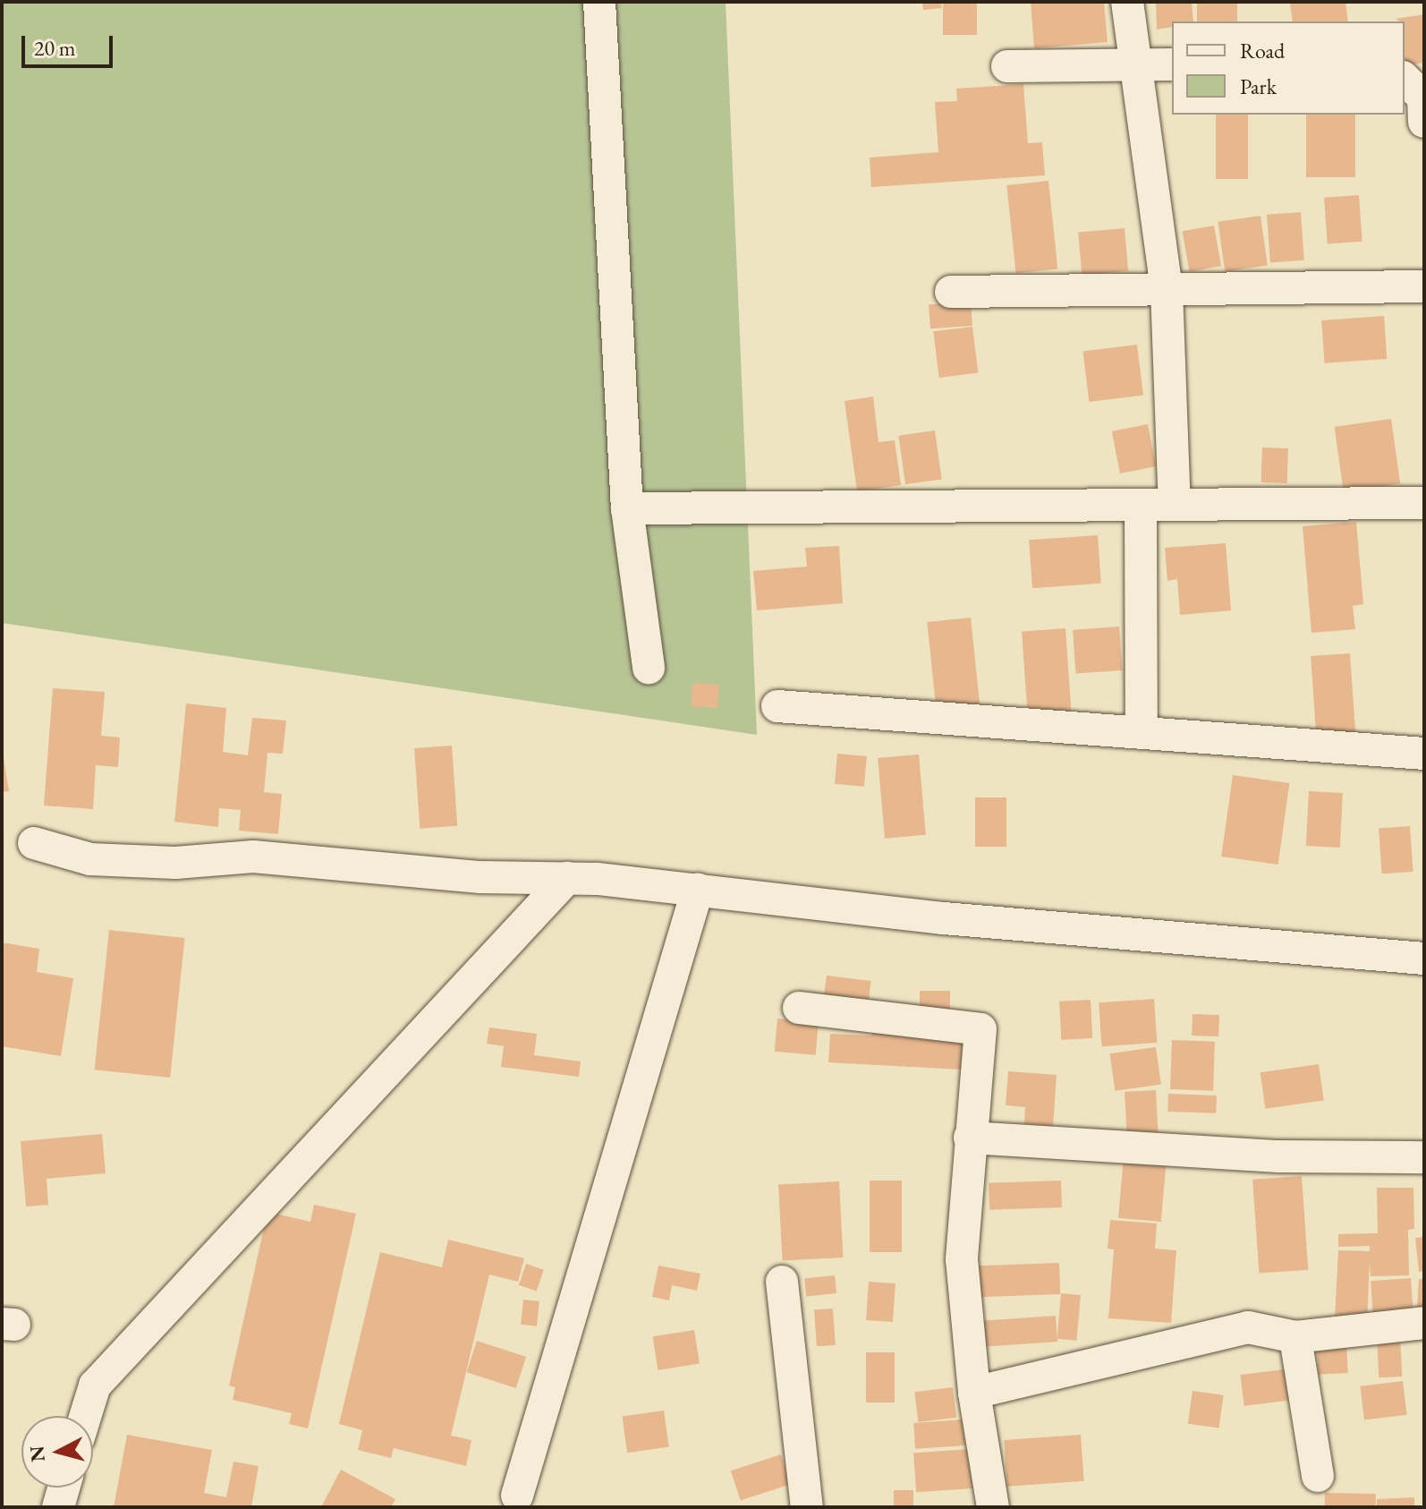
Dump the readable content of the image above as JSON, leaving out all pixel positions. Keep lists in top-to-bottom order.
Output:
{
  "legend": ["Road", "Park"],
  "scale_bar": "20 m",
  "north": "left"
}
